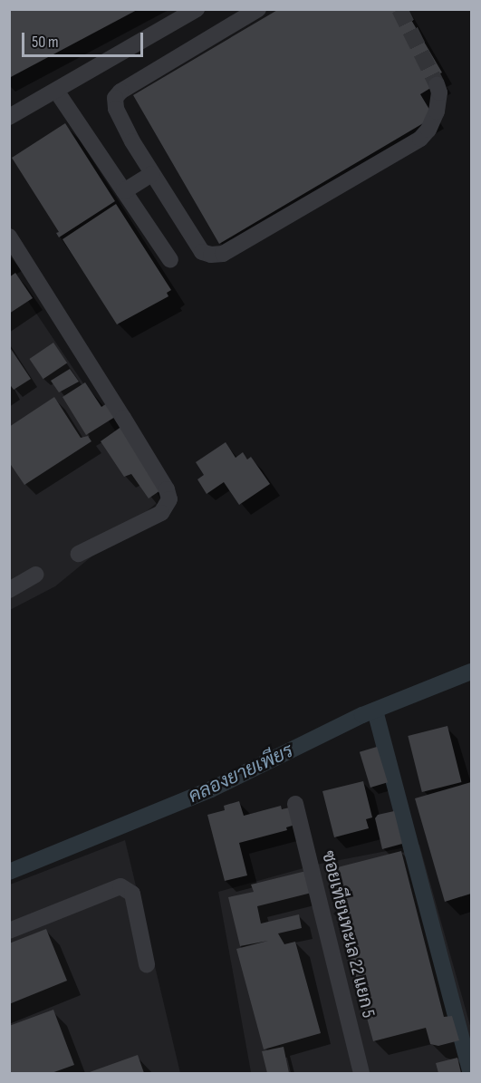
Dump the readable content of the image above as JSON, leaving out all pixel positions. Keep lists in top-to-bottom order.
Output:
{
  "streets": {
    "street": ["ซอยเทียนทะเล 22 แยก 5"]
  },
  "water": ["คลองยายเพียร"],
  "scale_bar": "50 m"
}
